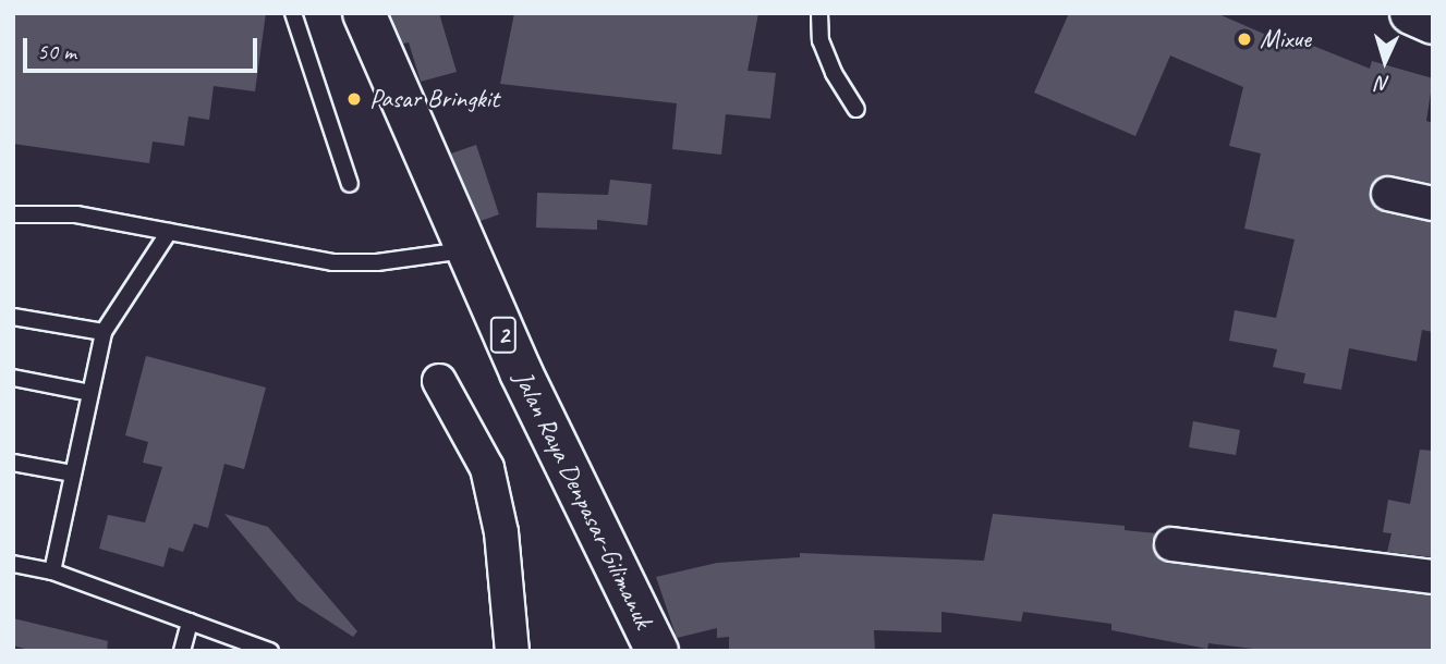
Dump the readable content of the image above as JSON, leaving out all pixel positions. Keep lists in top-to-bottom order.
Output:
{
  "streets": {
    "highway": ["2", "Jalan Raya Denpasar-Gilimanuk"]
  },
  "places": ["Mixue", "Pasar Bringkit"],
  "scale_bar": "50 m",
  "north": "bottom"
}
